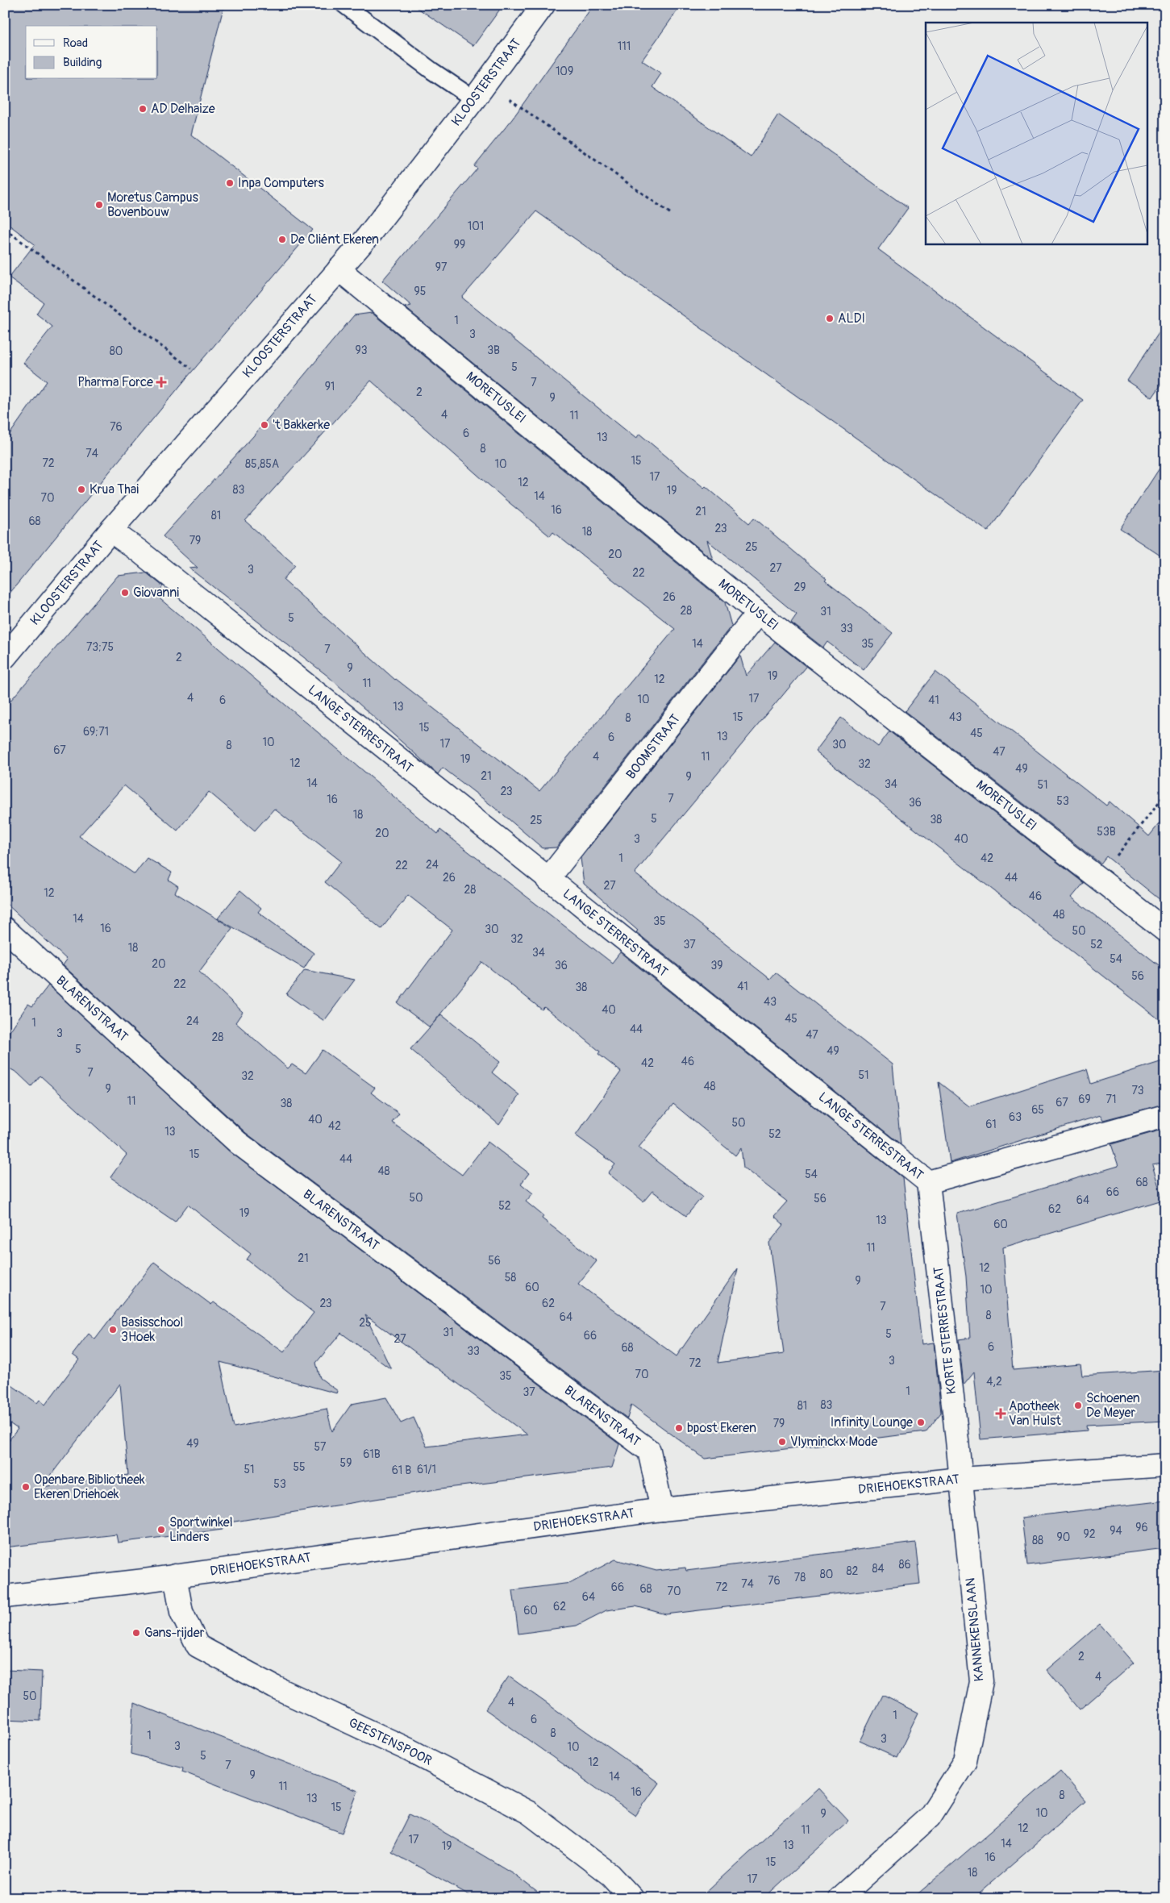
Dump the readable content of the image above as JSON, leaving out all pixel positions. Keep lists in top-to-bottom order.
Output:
{
  "streets": {
    "street": [
      "KLOOSTERSTRAAT",
      "MORETUSLEI",
      "LANGE STERRESTRAAT",
      "BOOMSTRAAT",
      "BLARENSTRAAT",
      "KORTE STERRESTRAAT",
      "DRIEHOEKSTRAAT",
      "KANNEKENSLAAN",
      "GEESTENSPOOR"
    ]
  },
  "crossings": [
    ["KLOOSTERSTRAAT", "MORETUSLEI"],
    ["KLOOSTERSTRAAT", "LANGE STERRESTRAAT"],
    ["MORETUSLEI", "BOOMSTRAAT"],
    ["LANGE STERRESTRAAT", "BOOMSTRAAT"],
    ["LANGE STERRESTRAAT", "KORTE STERRESTRAAT"],
    ["BLARENSTRAAT", "DRIEHOEKSTRAAT"],
    ["KORTE STERRESTRAAT", "DRIEHOEKSTRAAT"],
    ["KORTE STERRESTRAAT", "KANNEKENSLAAN"],
    ["DRIEHOEKSTRAAT", "KANNEKENSLAAN"],
    ["DRIEHOEKSTRAAT", "GEESTENSPOOR"]
  ],
  "places": {
    "other": [
      "AD Delhaize",
      "Inpa Computers",
      "Moretus Campus Bovenbouw",
      "De Cliént Ekeren",
      "ALDI",
      "'t Bakkerke",
      "Krua Thai",
      "Giovanni",
      "Basisschool 3Hoek",
      "Schoenen De Meyer",
      "Infinity Lounge",
      "bpost Ekeren",
      "Vlyminckx Mode",
      "Openbare Bibliotheek Ekeren Driehoek",
      "Sportwinkel Linders",
      "Gans-rijder"
    ],
    "health": ["Pharma Force", "Apotheek Van Hulst"]
  },
  "house_numbers": [
    "111",
    "109",
    "101",
    "99",
    "97",
    "95",
    "1",
    "3",
    "93",
    "3B",
    "80",
    "5",
    "7",
    "91",
    "2",
    "9",
    "4",
    "11",
    "76",
    "6",
    "13",
    "8",
    "74",
    "15",
    "72",
    "85,85A",
    "10",
    "17",
    "12",
    "83",
    "19",
    "14",
    "70",
    "16",
    "21",
    "81",
    "68",
    "23",
    "18",
    "79",
    "25",
    "20",
    "27",
    "3",
    "22",
    "29",
    "26",
    "28",
    "31",
    "5",
    "33",
    "14",
    "35",
    "73;75",
    "7",
    "2",
    "9",
    "19",
    "12",
    "11",
    "4",
    "17",
    "10",
    "6",
    "41",
    "13",
    "15",
    "43",
    "8",
    "15",
    "69;71",
    "45",
    "13",
    "6",
    "10",
    "17",
    "30",
    "8",
    "67",
    "47",
    "4",
    "11",
    "19",
    "12",
    "32",
    "49",
    "21",
    "9",
    "14",
    "34",
    "51",
    "23",
    "7",
    "16",
    "53",
    "36",
    "18",
    "5",
    "38",
    "25",
    "53B",
    "20",
    "3",
    "40",
    "1",
    "42",
    "24",
    "22",
    "26",
    "44",
    "27",
    "28",
    "12",
    "46",
    "48",
    "14",
    "35",
    "16",
    "30",
    "50",
    "32",
    "37",
    "52",
    "18",
    "34",
    "54",
    "20",
    "36",
    "39",
    "56",
    "22",
    "41",
    "38",
    "43",
    "40",
    "45",
    "24",
    "1",
    "44",
    "3",
    "47",
    "28",
    "5",
    "49",
    "46",
    "42",
    "7",
    "51",
    "32",
    "48",
    "9",
    "73",
    "69",
    "71",
    "11",
    "67",
    "38",
    "65",
    "63",
    "40",
    "50",
    "61",
    "42",
    "13",
    "52",
    "15",
    "44",
    "48",
    "54",
    "68",
    "66",
    "50",
    "56",
    "64",
    "52",
    "62",
    "19",
    "13",
    "60",
    "11",
    "21",
    "56",
    "12",
    "58",
    "9",
    "60",
    "10",
    "23",
    "62",
    "7",
    "8",
    "64",
    "25",
    "31",
    "5",
    "66",
    "27",
    "6",
    "68",
    "33",
    "3",
    "72",
    "70",
    "35",
    "4,2",
    "1",
    "37",
    "83",
    "81",
    "79",
    "49",
    "57",
    "61B",
    "59",
    "55",
    "51",
    "61/1",
    "61 B",
    "53",
    "96",
    "94",
    "92",
    "90",
    "88",
    "86",
    "84",
    "82",
    "80",
    "78",
    "76",
    "74",
    "66",
    "72",
    "68",
    "70",
    "64",
    "62",
    "60",
    "2",
    "4",
    "50",
    "4",
    "1",
    "6",
    "8",
    "1",
    "3",
    "3",
    "10",
    "5",
    "12",
    "7",
    "9",
    "14",
    "11",
    "16",
    "8",
    "13",
    "15",
    "10",
    "9",
    "12",
    "11",
    "17",
    "14",
    "13",
    "19",
    "16",
    "15",
    "18",
    "17"
  ],
  "legend": ["Road", "Building"]
}
